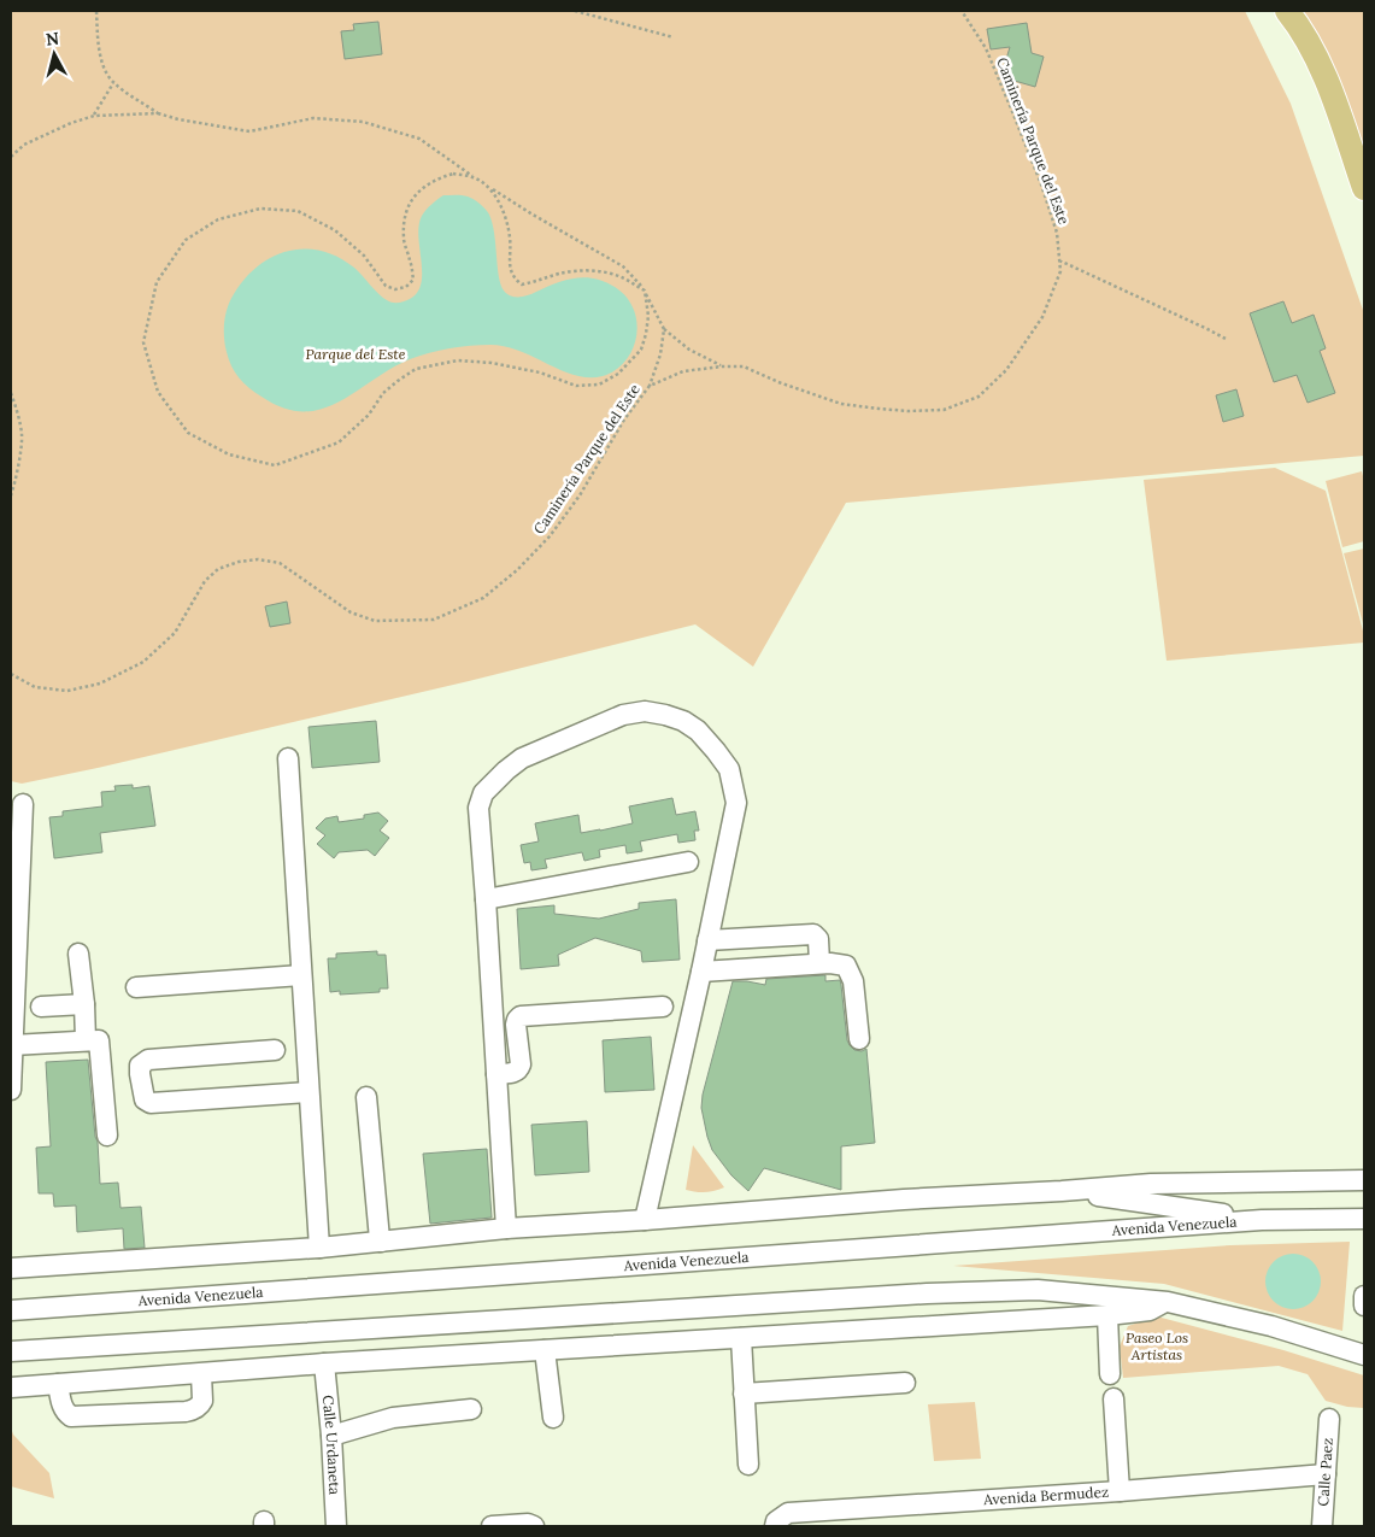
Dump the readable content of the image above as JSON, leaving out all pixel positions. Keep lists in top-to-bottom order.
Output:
{
  "streets": {
    "street": [
      "Avenida Venezuela",
      "Calle Urdaneta",
      "Calle Paez",
      "Avenida Bermudez"
    ],
    "path": ["Caminería Parque del Este"]
  },
  "crossings": [
    ["Calle Paez", "Avenida Bermudez"]
  ],
  "parks": ["Parque del Este", "Paseo Los Artistas"],
  "north": "top"
}
